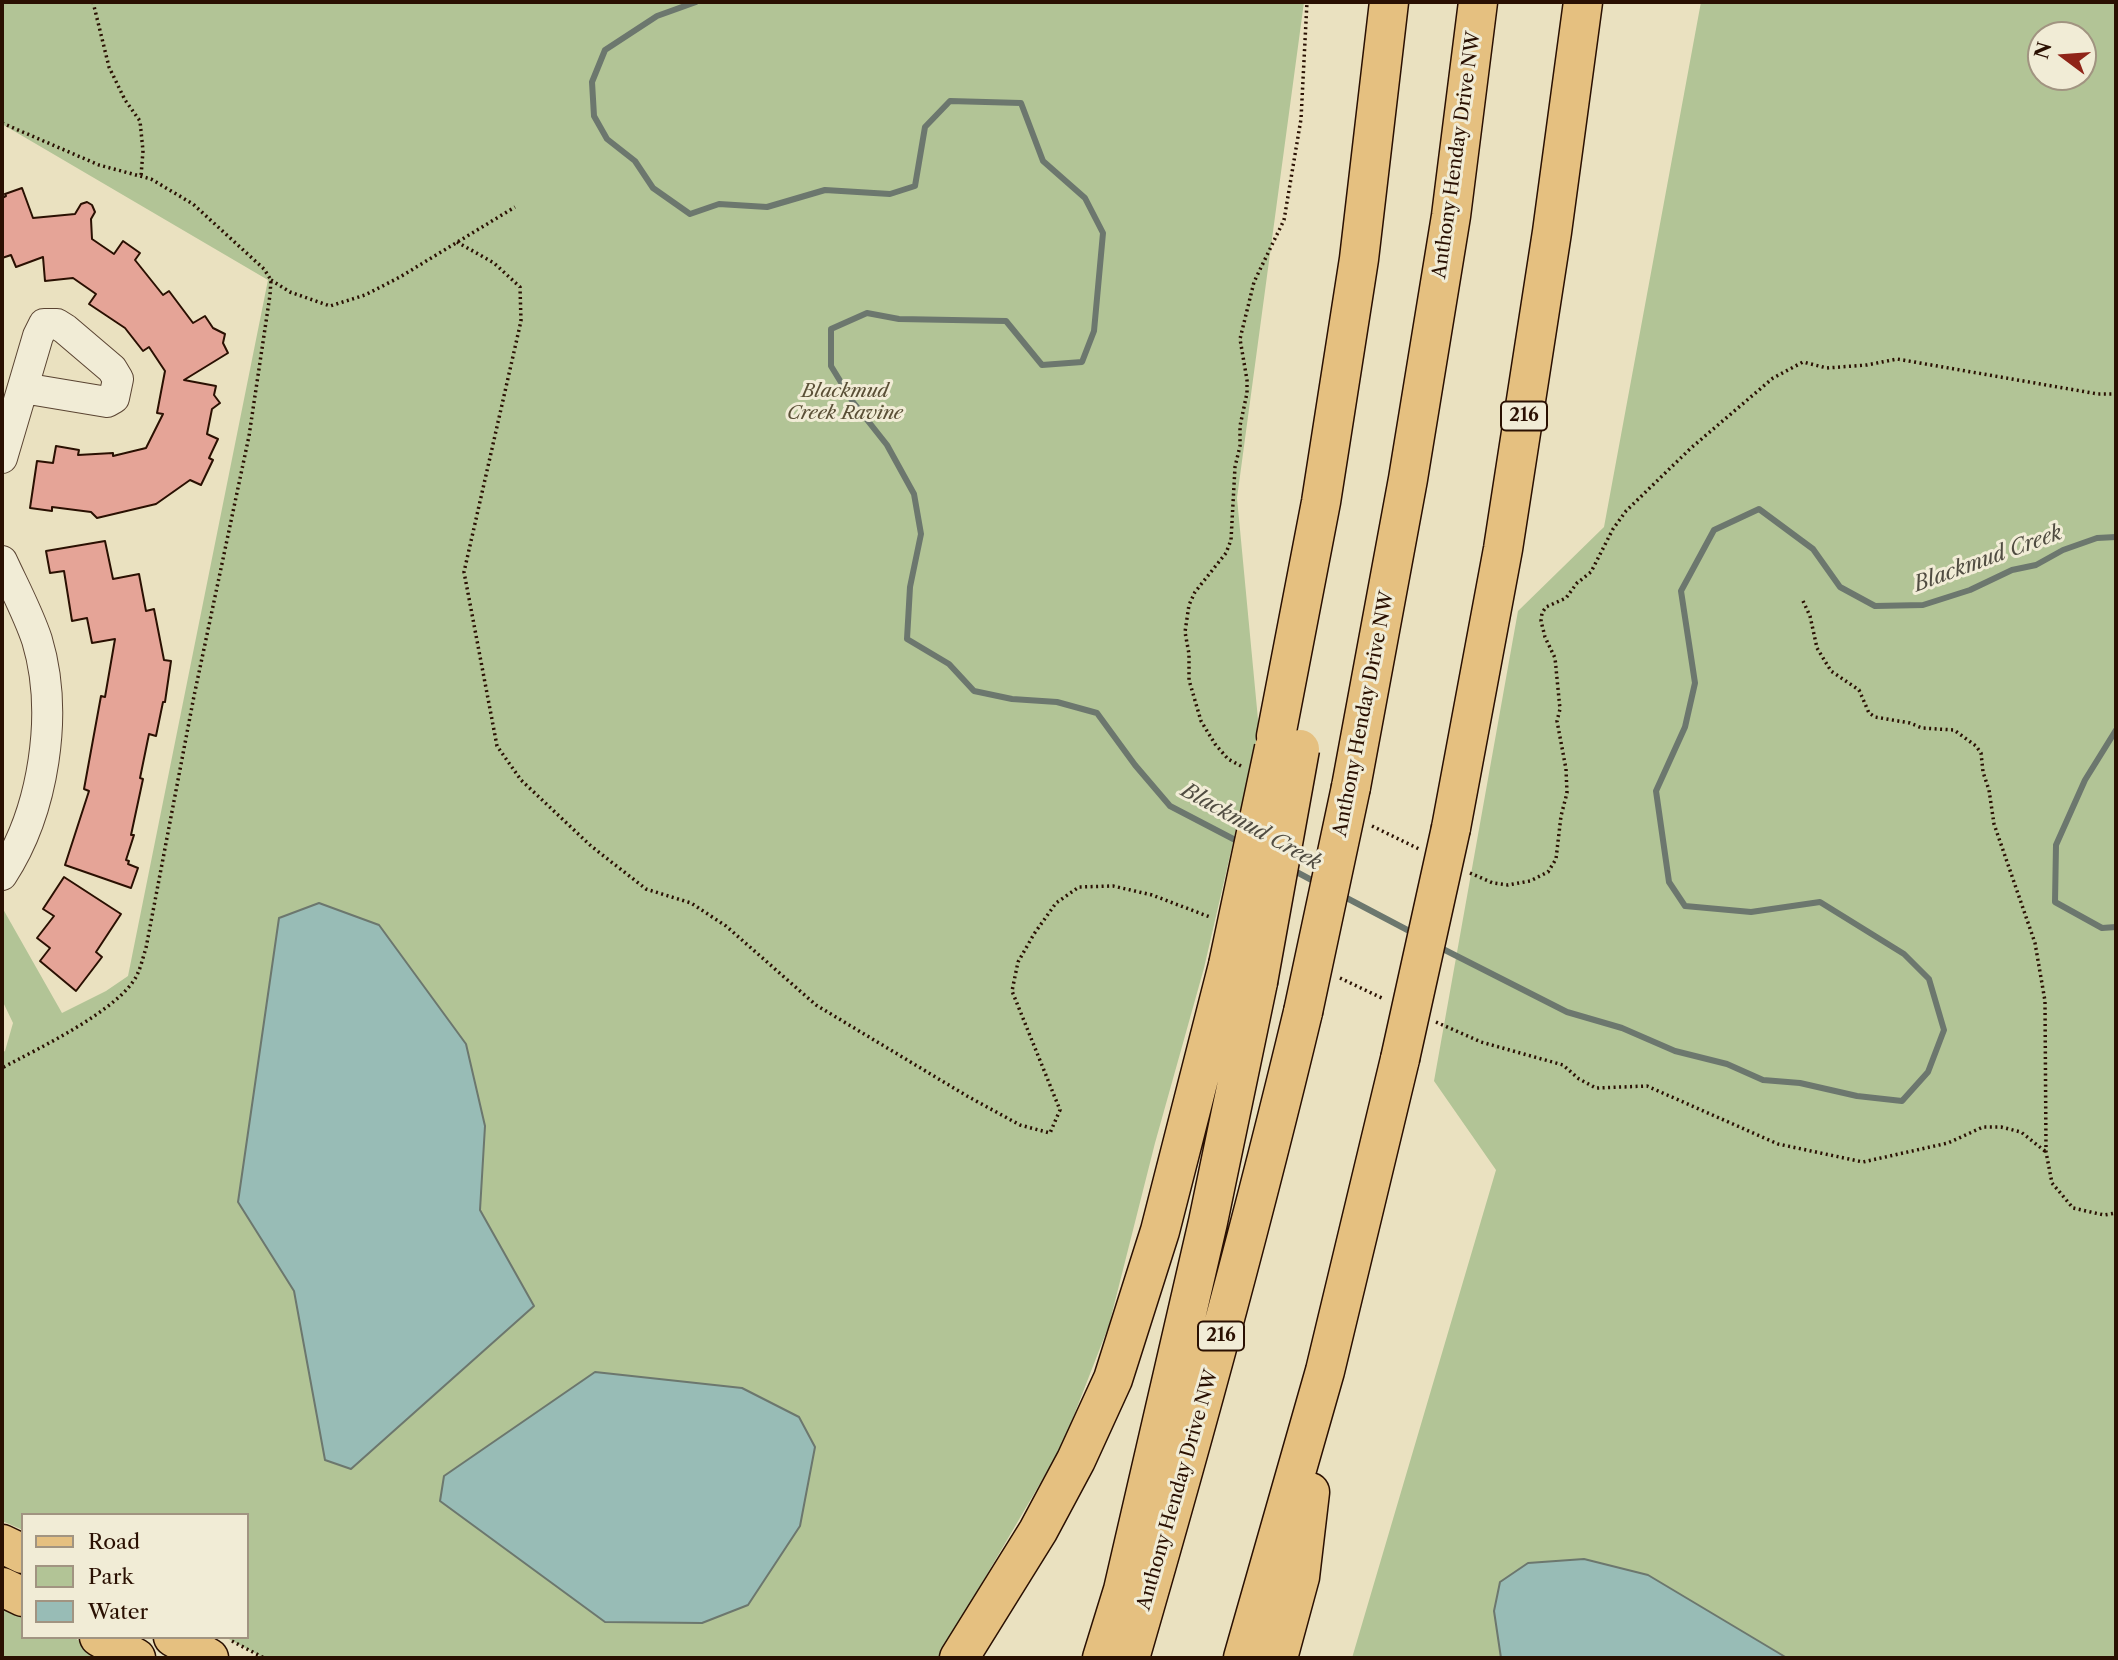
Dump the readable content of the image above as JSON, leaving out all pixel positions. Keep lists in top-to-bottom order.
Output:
{
  "streets": {
    "main road": ["Anthony Henday Drive NW", "216"]
  },
  "water": ["Blackmud Creek"],
  "parks": ["Blackmud Creek Ravine"],
  "legend": ["Road", "Park", "Water"],
  "north": "left"
}
